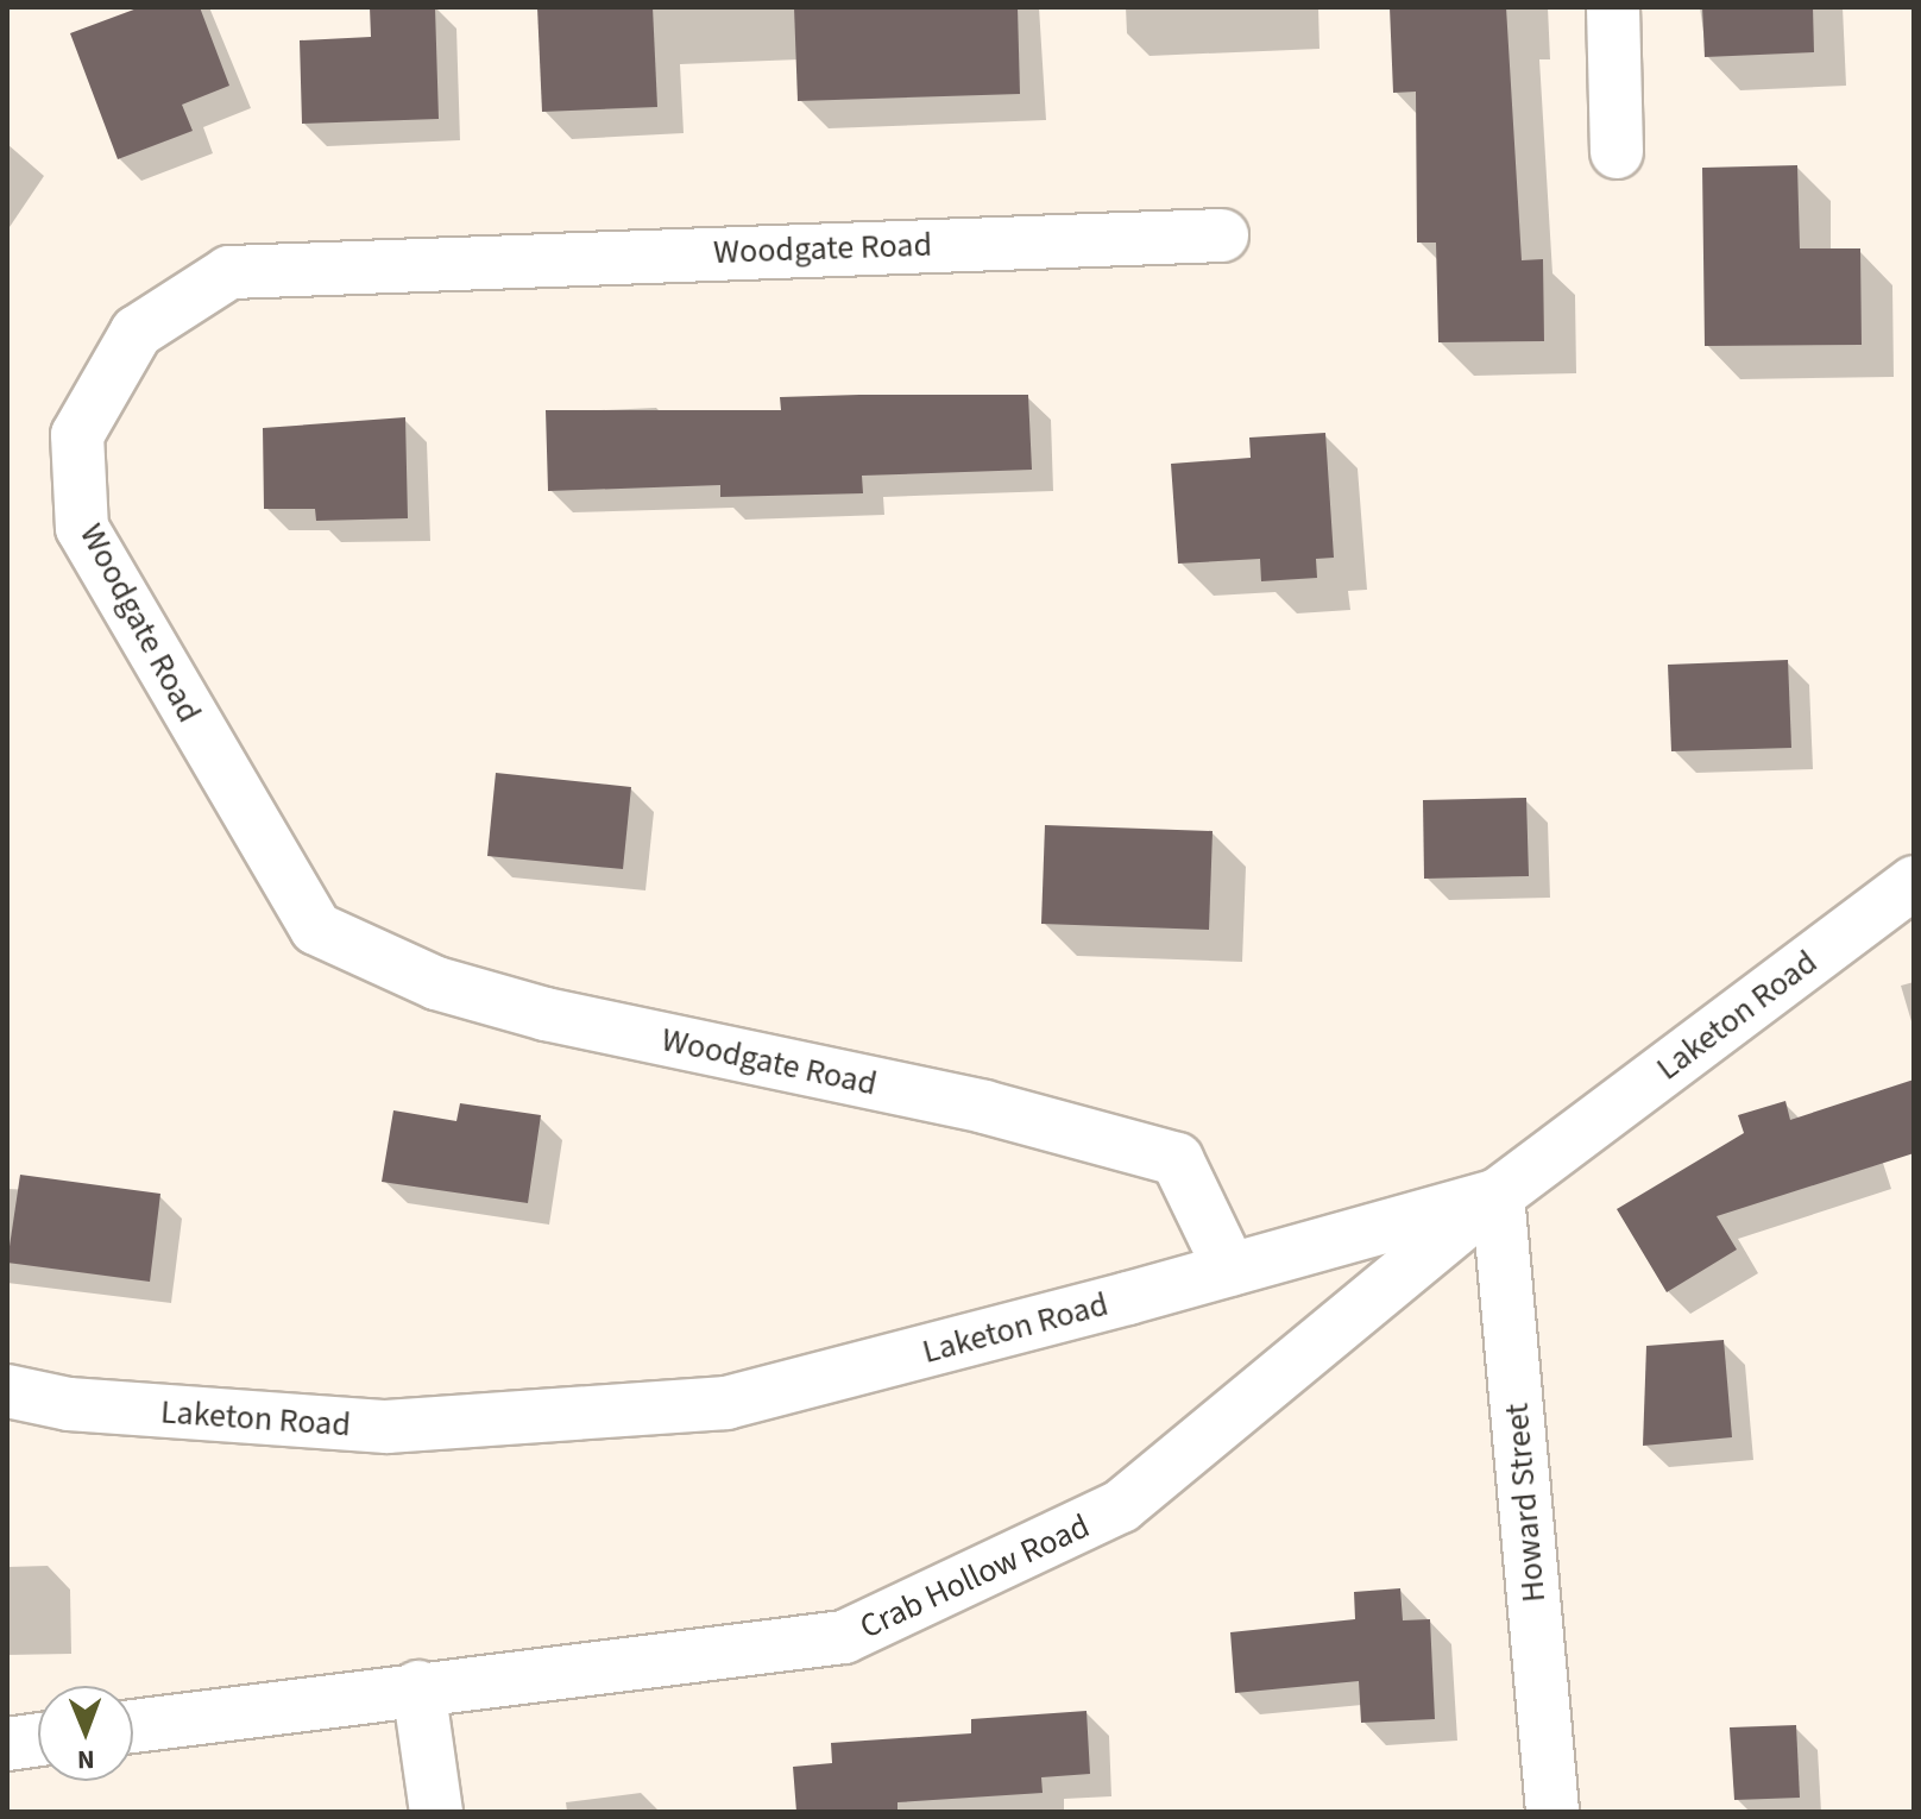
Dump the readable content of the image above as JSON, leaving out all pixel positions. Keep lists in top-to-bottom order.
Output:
{
  "streets": {
    "street": [
      "Woodgate Road",
      "Laketon Road",
      "Howard Street",
      "Crab Hollow Road"
    ]
  },
  "crossings": [
    ["Woodgate Road", "Laketon Road"],
    ["Laketon Road", "Howard Street"],
    ["Laketon Road", "Crab Hollow Road"],
    ["Howard Street", "Crab Hollow Road"]
  ],
  "north": "bottom"
}
